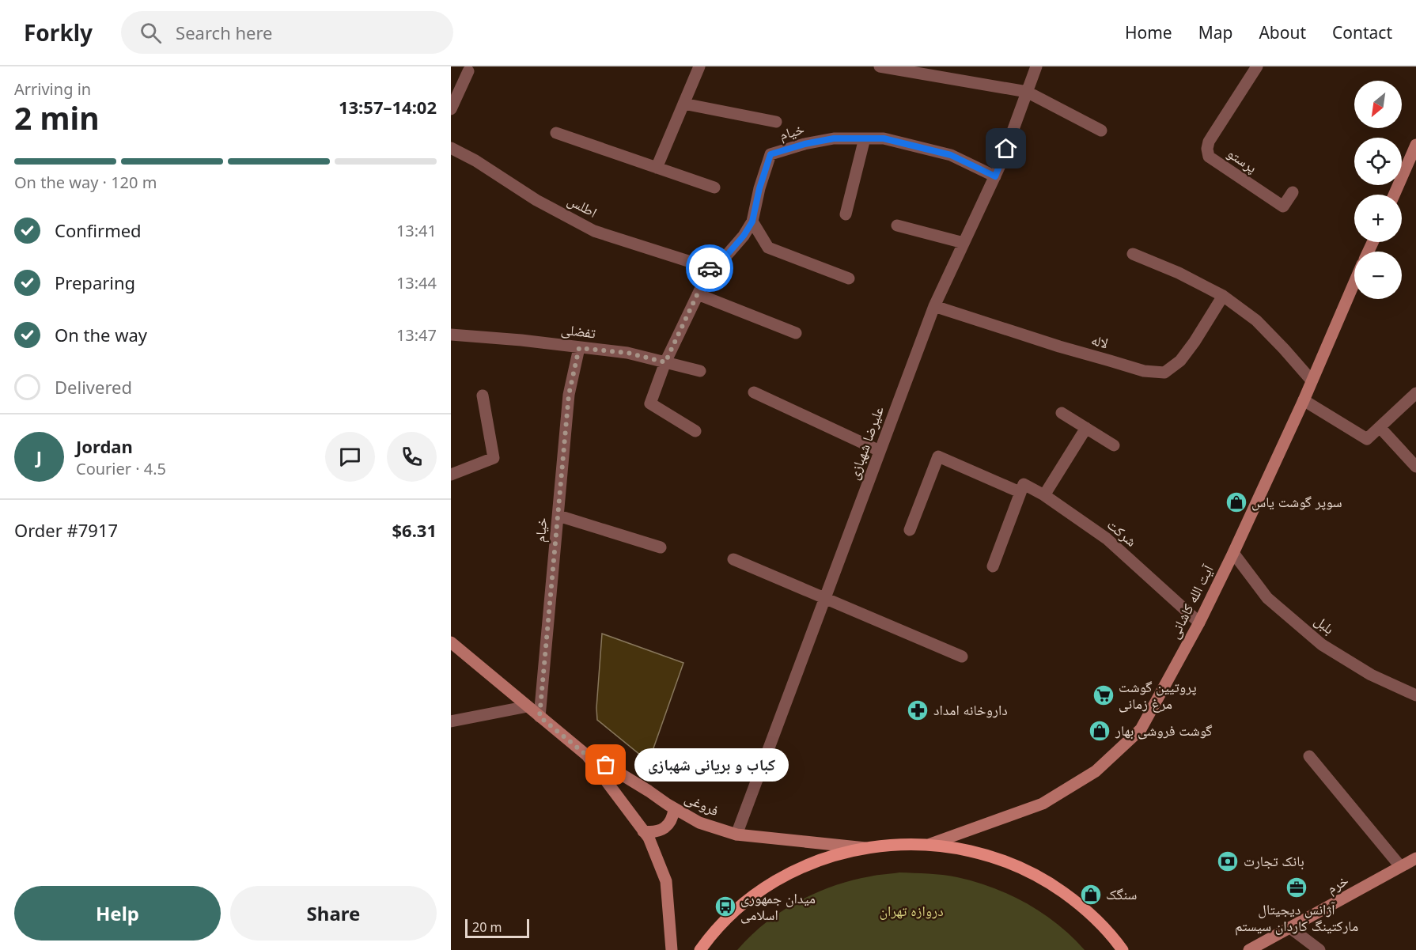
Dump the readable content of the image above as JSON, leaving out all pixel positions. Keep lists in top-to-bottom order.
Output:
{
  "streets": {
    "main road": ["آیت الله کاشانی", "فروغی", "خرم"],
    "street": [
      "خیام",
      "پرستو",
      "اطلس",
      "تفضلی",
      "لاله",
      "علیرضا شهبازی",
      "شرکت",
      "بلبل"
    ]
  },
  "crossings": [
    ["خیام", "اطلس"],
    ["خیام", "تفضلی"],
    ["خیام", "علیرضا شهبازی"],
    ["لاله", "علیرضا شهبازی"],
    ["علیرضا شهبازی", "فروغی"],
    ["شرکت", "آیت الله کاشانی"],
    ["آیت الله کاشانی", "بلبل"]
  ],
  "parks": ["دروازه تهران"],
  "places": {
    "shop": ["سوپر گوشت یاس", "گوشت فروشی بهار", "سنگک"],
    "supermarket": ["پروتیین گوشت مرغ زمانی"],
    "pharmacy": ["داروخانه امداد"],
    "other": ["کباب و بریانی شهبازی"],
    "bank": ["بانک تجارت"],
    "office": ["آژانس دیجیتال مارکتینگ کاردان سیستم"],
    "bus stop": ["میدان جمهوری اسلامی"]
  },
  "scale_bar": "20 m",
  "north": "bottom left",
  "page": {
    "header": "Forkly",
    "search": "Search here",
    "nav": [
      "Home",
      "Map",
      "About",
      "Contact"
    ],
    "heading": ["2 min", "Arriving in", "13:57–14:02"],
    "panel": [
      "Jordan",
      "Courier · 4.5",
      "Order #7917",
      "$6.31"
    ],
    "map_buttons": ["+", "−"],
    "bar": "On the way · 120 m",
    "list": [
      ["Confirmed", "13:41"],
      ["Preparing", "13:44"],
      ["On the way", "13:47"],
      "Delivered"
    ],
    "round": "J",
    "bubble": "کباب و بریانی شهبازی",
    "buttons": ["Help", "Share"],
    "scale": "20 m"
  }
}
